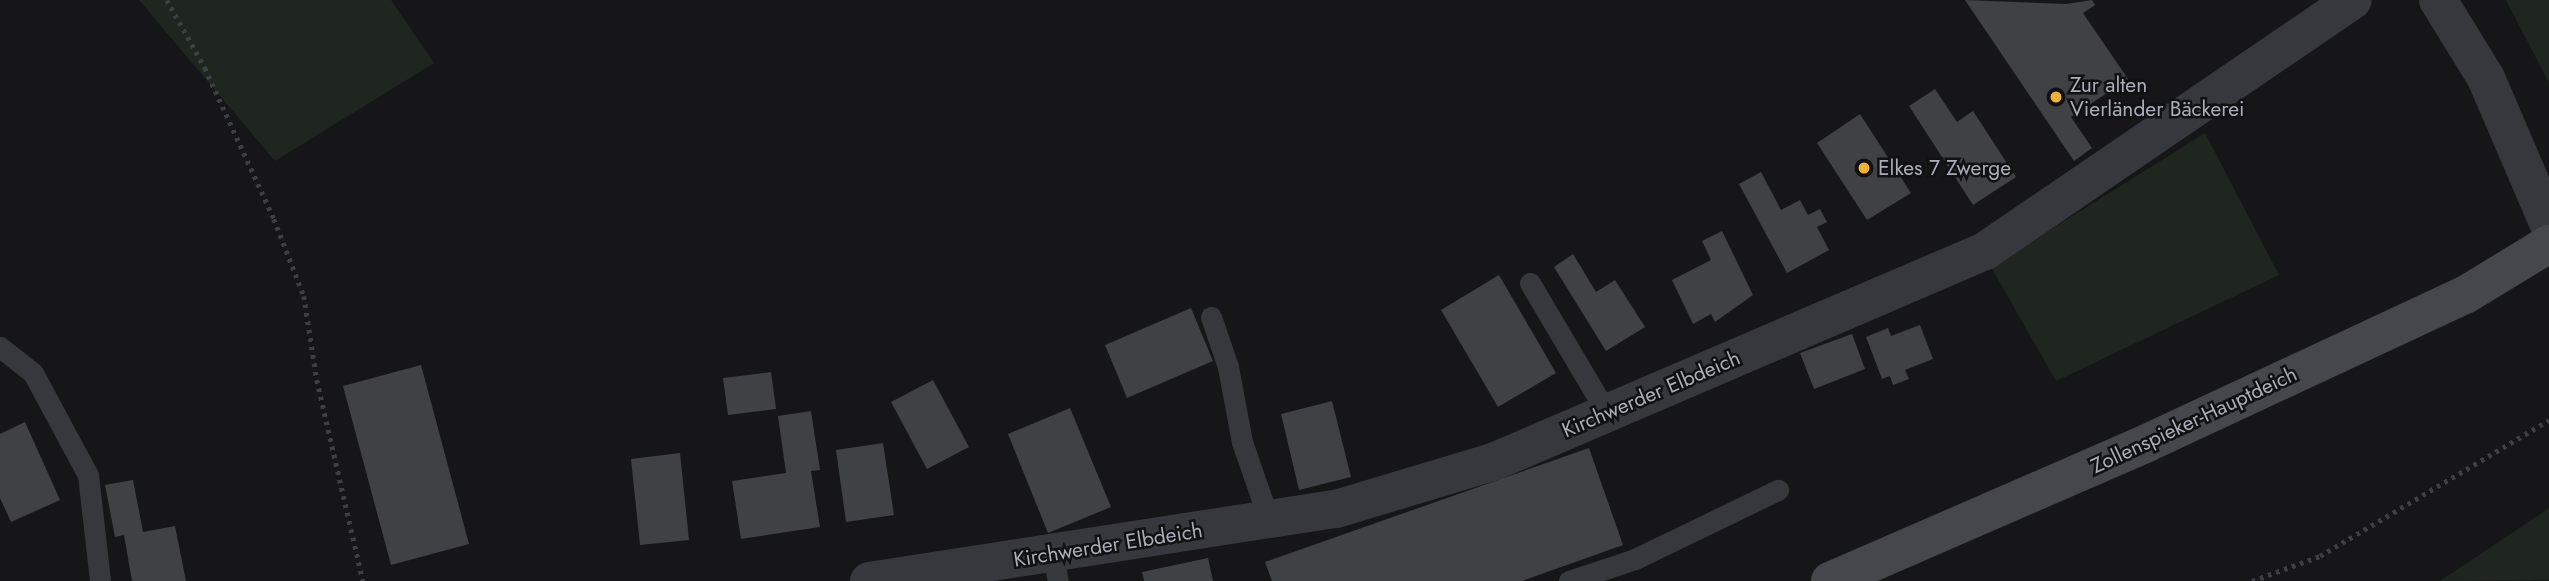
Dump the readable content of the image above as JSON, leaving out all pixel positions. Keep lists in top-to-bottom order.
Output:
{
  "streets": {
    "street": ["Kirchwerder Elbdeich", "Zollenspieker-Hauptdeich"]
  },
  "places": ["Zur alten Vierländer Bäckerei", "Elkes 7 Zwerge"]
}
